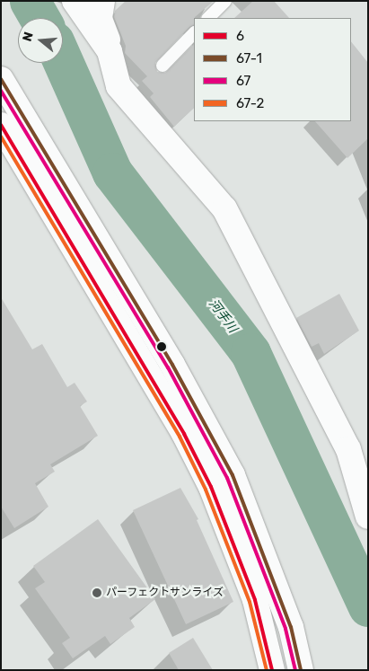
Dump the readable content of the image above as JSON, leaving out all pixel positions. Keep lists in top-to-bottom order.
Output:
{
  "water": ["河手川"],
  "places": ["パーフェクトサンライズ"],
  "lines": [
    "transit line 67-1",
    "transit line 67",
    "transit line 6",
    "transit line 67-2"
  ],
  "legend": [
    "6",
    "67-1",
    "67",
    "67-2"
  ],
  "north": "left"
}
